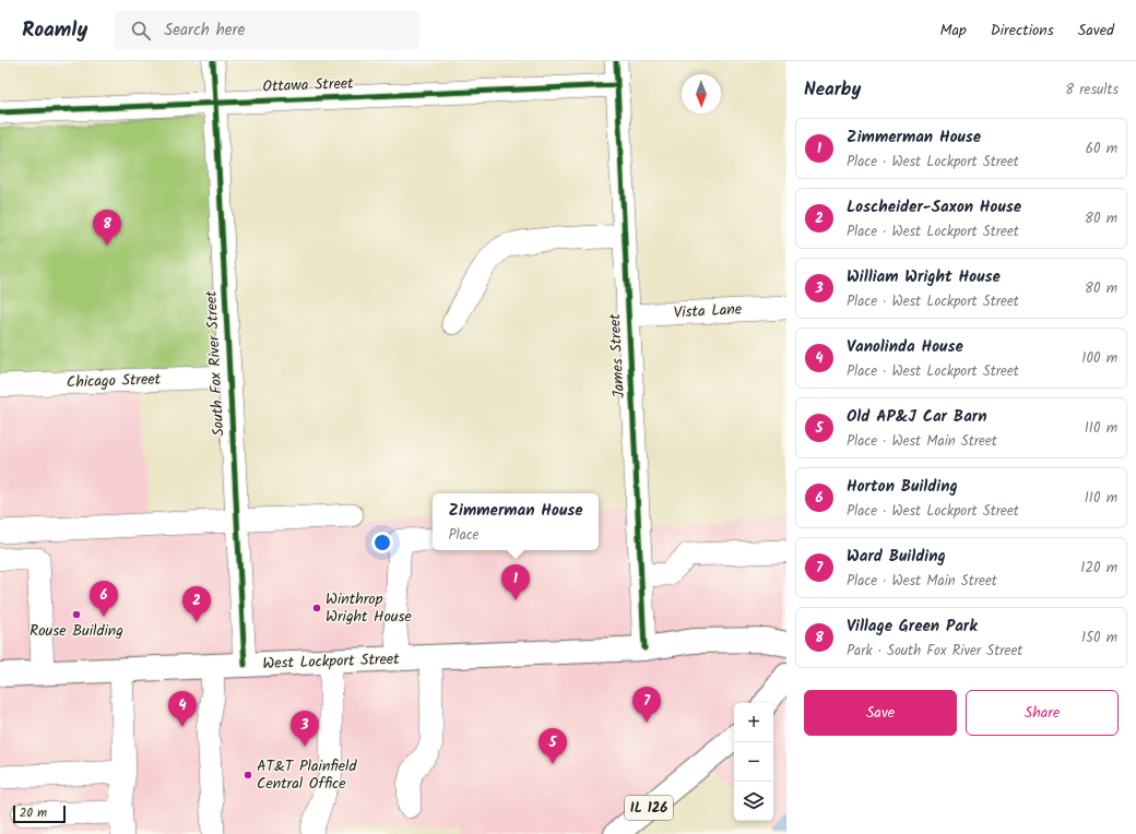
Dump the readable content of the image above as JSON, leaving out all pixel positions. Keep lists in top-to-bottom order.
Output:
{
  "streets": {
    "main road": ["West Lockport Street", "IL 126"],
    "street": [
      "Ottawa Street",
      "Vista Lane",
      "James Street",
      "South Fox River Street",
      "Chicago Street"
    ]
  },
  "crossings": [
    ["Ottawa Street", "James Street"],
    ["Ottawa Street", "South Fox River Street"],
    ["Vista Lane", "James Street"],
    ["James Street", "West Lockport Street"],
    ["South Fox River Street", "Chicago Street"],
    ["South Fox River Street", "West Lockport Street"]
  ],
  "places": ["Winthrop Wright House", "Rouse Building", "AT&T Plainfield Central Office"],
  "scale_bar": "20 m",
  "north": "bottom",
  "page": {
    "header": "Roamly",
    "search": "Search here",
    "nav": ["Map", "Directions", "Saved"],
    "heading": ["Nearby", "8 results"],
    "list": [
      {
        "mark": "1",
        "name": "Zimmerman House",
        "note": "Place · West Lockport Street",
        "value": "60 m"
      },
      {
        "mark": "2",
        "name": "Loscheider-Saxon House",
        "note": "Place · West Lockport Street",
        "value": "80 m"
      },
      {
        "mark": "3",
        "name": "William Wright House",
        "note": "Place · West Lockport Street",
        "value": "80 m"
      },
      {
        "mark": "4",
        "name": "Vanolinda House",
        "note": "Place · West Lockport Street",
        "value": "100 m"
      },
      {
        "mark": "5",
        "name": "Old AP&J Car Barn",
        "note": "Place · West Main Street",
        "value": "110 m"
      },
      {
        "mark": "6",
        "name": "Horton Building",
        "note": "Place · West Lockport Street",
        "value": "110 m"
      },
      {
        "mark": "7",
        "name": "Ward Building",
        "note": "Place · West Main Street",
        "value": "120 m"
      },
      {
        "mark": "8",
        "name": "Village Green Park",
        "note": "Park · South Fox River Street",
        "value": "150 m"
      }
    ],
    "pins": [
      "8",
      "1",
      "6",
      "2",
      "7",
      "4",
      "3",
      "5"
    ],
    "popup": ["Zimmerman House", "Place"],
    "buttons": ["Save", "Share"],
    "map_buttons": ["+", "−"],
    "scale": "20 m"
  }
}
